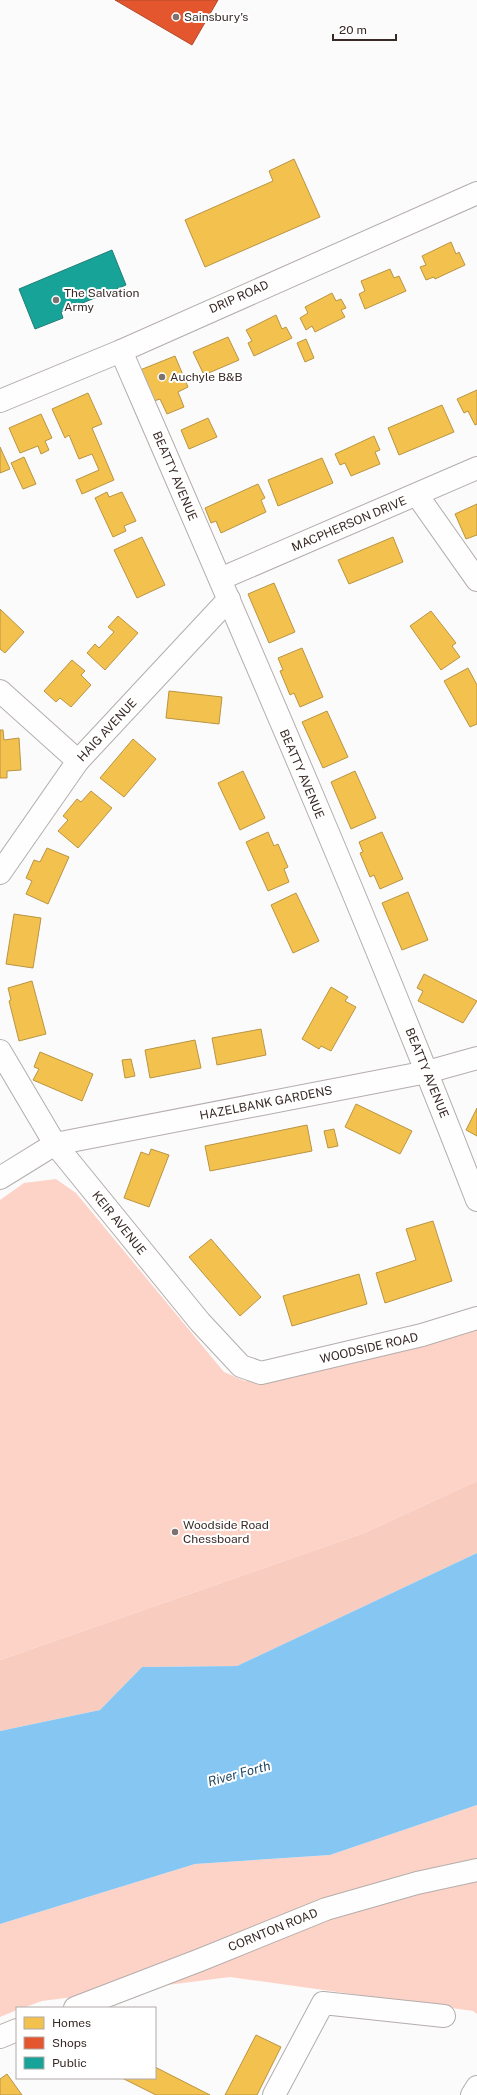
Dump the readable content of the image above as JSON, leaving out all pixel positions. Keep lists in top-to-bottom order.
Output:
{
  "streets": {
    "street": [
      "DRIP ROAD",
      "BEATTY AVENUE",
      "MACPHERSON DRIVE",
      "HAIG AVENUE",
      "HAZELBANK GARDENS",
      "KEIR AVENUE",
      "WOODSIDE ROAD",
      "CORNTON ROAD"
    ]
  },
  "crossings": [
    ["DRIP ROAD", "BEATTY AVENUE"],
    ["BEATTY AVENUE", "MACPHERSON DRIVE"],
    ["BEATTY AVENUE", "HAIG AVENUE"],
    ["BEATTY AVENUE", "HAZELBANK GARDENS"],
    ["HAZELBANK GARDENS", "KEIR AVENUE"],
    ["KEIR AVENUE", "WOODSIDE ROAD"]
  ],
  "water": ["River Forth"],
  "places": [
    "Sainsbury's",
    "The Salvation Army",
    "Auchyle B&B",
    "Woodside Road Chessboard"
  ],
  "legend": ["Homes", "Shops", "Public"],
  "scale_bar": "20 m"
}
